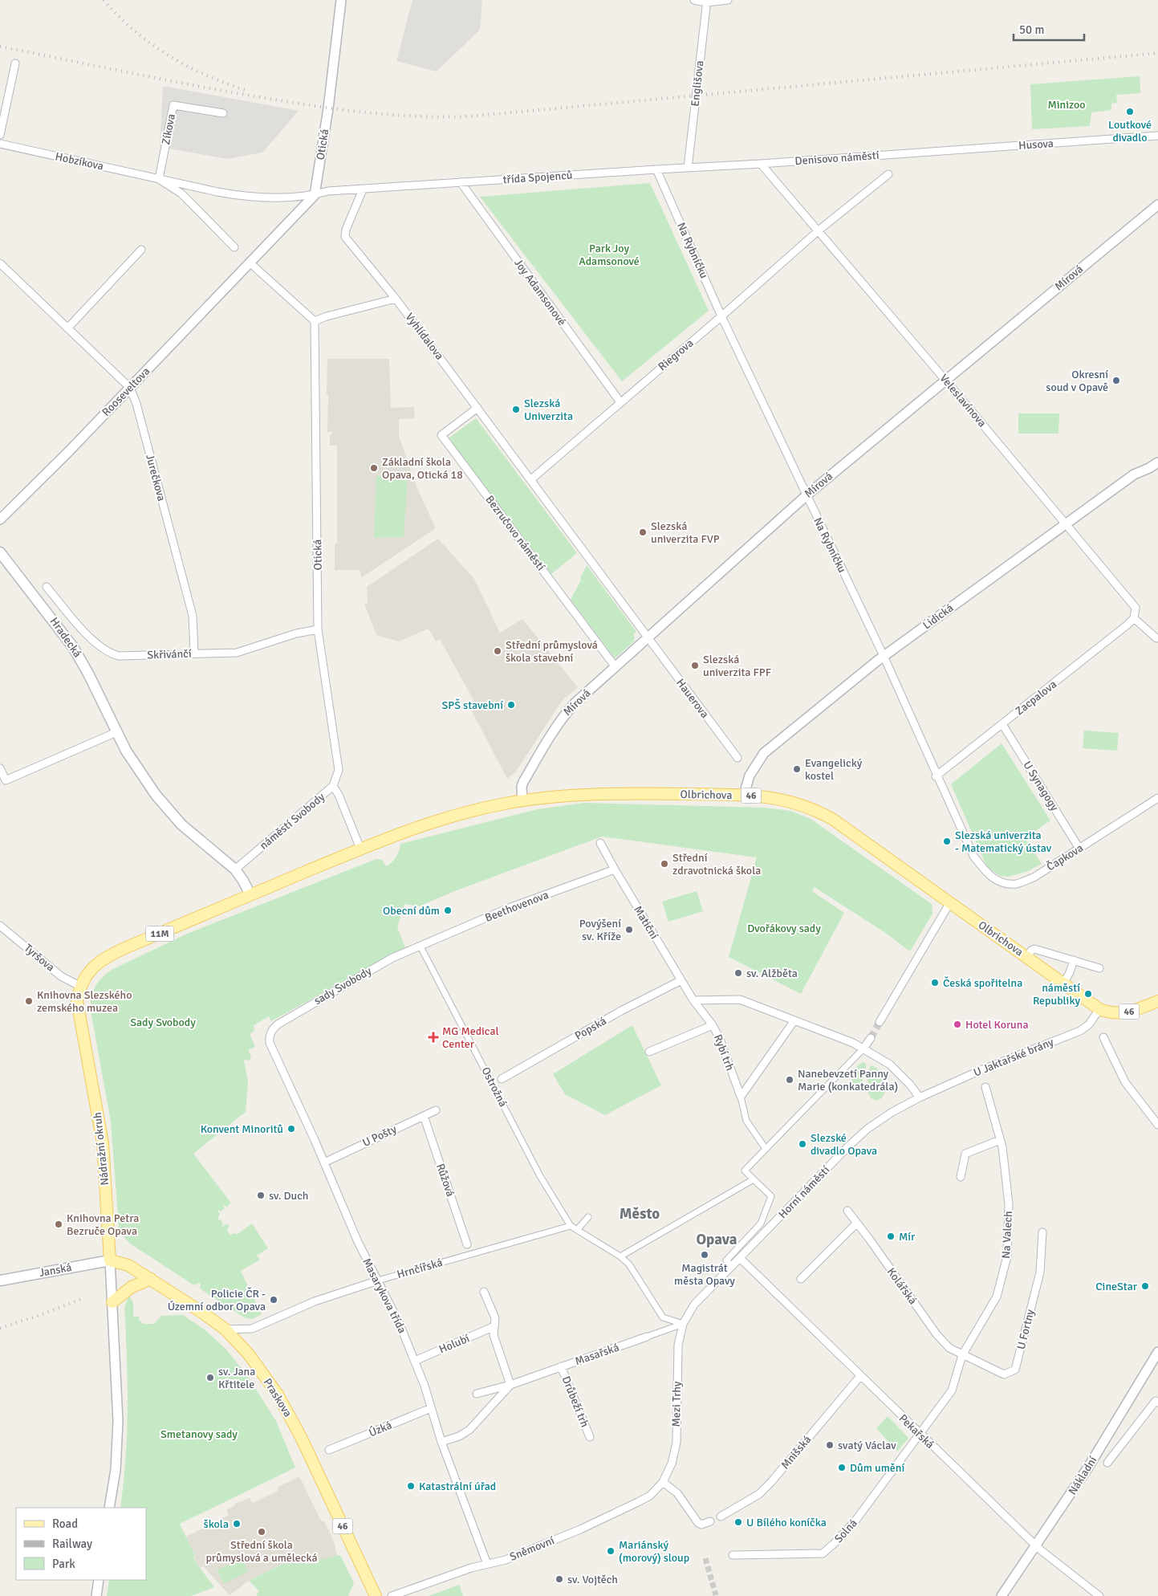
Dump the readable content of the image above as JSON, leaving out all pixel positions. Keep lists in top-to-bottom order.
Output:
{
  "streets": {
    "main road": [
      "Hradecká",
      "Olbrichova",
      "46",
      "11M",
      "Nádražní okruh",
      "Janská",
      "Praskova"
    ],
    "street": [
      "Englišova",
      "Zíkova",
      "Otická",
      "Husova",
      "Denisovo náměstí",
      "Hobzíkova",
      "třída Spojenců",
      "Na Rybníčku",
      "Mírová",
      "Joy Adamsonové",
      "Vyhlídalova",
      "Riegrova",
      "Rooseveltova",
      "Veleslavínova",
      "Jurečkova",
      "Bezručovo náměstí",
      "Lidická",
      "Skřivánčí",
      "Zacpalova",
      "Hauerova",
      "U Synagogy",
      "náměstí Svobody",
      "Čapkova",
      "Beethovenova",
      "Matiční",
      "Tyršova",
      "sady Svobody",
      "Popská",
      "Rybí trh",
      "U Jaktařské brány",
      "Ostrožná",
      "U Pošty",
      "Růžová",
      "Horní náměstí",
      "Na Valech",
      "Hrnčířská",
      "Kolářská",
      "Masarykova třída",
      "U Fortny",
      "Holubí",
      "Masařská",
      "Drůbeží trh",
      "Mezi Trhy",
      "Úzká",
      "Pekařská",
      "Mnišská",
      "Nákladní",
      "Solná",
      "Sněmovní"
    ]
  },
  "crossings": [
    ["Englišova", "třída Spojenců"],
    ["Zíkova", "Hobzíkova"],
    ["Otická", "Hobzíkova"],
    ["Otická", "třída Spojenců"],
    ["Otická", "Skřivánčí"],
    ["Otická", "náměstí Svobody"],
    ["Husova", "Denisovo náměstí"],
    ["Denisovo náměstí", "třída Spojenců"],
    ["Denisovo náměstí", "Veleslavínova"],
    ["Hobzíkova", "třída Spojenců"],
    ["třída Spojenců", "Na Rybníčku"],
    ["třída Spojenců", "Joy Adamsonové"],
    ["třída Spojenců", "Vyhlídalova"],
    ["třída Spojenců", "Veleslavínova"],
    ["Na Rybníčku", "Mírová"],
    ["Na Rybníčku", "Riegrova"],
    ["Na Rybníčku", "Lidická"],
    ["Na Rybníčku", "Zacpalova"],
    ["Na Rybníčku", "Čapkova"],
    ["Mírová", "Veleslavínova"],
    ["Mírová", "Bezručovo náměstí"],
    ["Mírová", "Hauerova"],
    ["Mírová", "Olbrichova"],
    ["Joy Adamsonové", "Riegrova"],
    ["Vyhlídalova", "Riegrova"],
    ["Vyhlídalova", "Bezručovo náměstí"],
    ["Riegrova", "Veleslavínova"],
    ["Rooseveltova", "Jurečkova"],
    ["Veleslavínova", "Lidická"],
    ["Veleslavínova", "Zacpalova"],
    ["Jurečkova", "Skřivánčí"],
    ["Lidická", "Olbrichova"],
    ["Hradecká", "náměstí Svobody"],
    ["Hradecká", "11M"],
    ["Hradecká", "Nádražní okruh"],
    ["Zacpalova", "U Synagogy"],
    ["U Synagogy", "Čapkova"],
    ["Olbrichova", "46"],
    ["Olbrichova", "11M"],
    ["Olbrichova", "U Jaktařské brány"],
    ["46", "U Jaktařské brány"],
    ["náměstí Svobody", "11M"],
    ["Beethovenova", "Matiční"],
    ["Beethovenova", "sady Svobody"],
    ["Beethovenova", "Ostrožná"],
    ["Matiční", "Popská"],
    ["Matiční", "Rybí trh"],
    ["11M", "Nádražní okruh"],
    ["Tyršova", "Nádražní okruh"],
    ["sady Svobody", "Ostrožná"],
    ["sady Svobody", "Masarykova třída"],
    ["U Jaktařské brány", "Horní náměstí"],
    ["Ostrožná", "Hrnčířská"],
    ["U Pošty", "Růžová"],
    ["U Pošty", "Masarykova třída"],
    ["Nádražní okruh", "Janská"],
    ["Nádražní okruh", "Praskova"],
    ["Horní náměstí", "Masařská"],
    ["Horní náměstí", "Mezi Trhy"],
    ["Horní náměstí", "Pekařská"],
    ["Na Valech", "Kolářská"],
    ["Na Valech", "U Fortny"],
    ["Na Valech", "Pekařská"],
    ["Na Valech", "Solná"],
    ["Hrnčířská", "Masarykova třída"],
    ["Hrnčířská", "Praskova"],
    ["Janská", "Praskova"],
    ["Kolářská", "U Fortny"],
    ["Masarykova třída", "Holubí"],
    ["Masarykova třída", "Masařská"],
    ["Masarykova třída", "Úzká"],
    ["Masarykova třída", "Sněmovní"],
    ["Masařská", "Drůbeží trh"],
    ["Masařská", "Mezi Trhy"],
    ["Mezi Trhy", "Sněmovní"],
    ["Pekařská", "Mnišská"],
    ["Pekařská", "Nákladní"],
    ["Pekařská", "Solná"]
  ],
  "districts": ["Město", "Opava"],
  "parks": [
    "Minizoo",
    "Park Joy Adamsonové",
    "Dvořákovy sady",
    "Sady Svobody",
    "Smetanovy sady"
  ],
  "places": {
    "other": [
      "Loutkové divadlo",
      "Okresní soud v Opavě",
      "Slezská Univerzita",
      "Základní škola Opava, Otická 18",
      "Slezská univerzita FVP",
      "Střední průmyslová škola stavební",
      "Slezská univerzita FPF",
      "SPŠ stavební",
      "Evangelický kostel",
      "Slezská univerzita - Matematický ústav",
      "Střední zdravotnická škola",
      "Obecní dům",
      "Povýšení sv. Kříže",
      "sv. Alžběta",
      "Česká spořitelna",
      "náměstí Republiky",
      "Knihovna Slezského zemského muzea",
      "Hotel Koruna",
      "Nanebevzetí Panny Marie (konkatedrála)",
      "Konvent Minoritů",
      "Slezské divadlo Opava",
      "sv. Duch",
      "Knihovna Petra Bezruče Opava",
      "Mír",
      "Magistrát města Opavy",
      "CineStar",
      "Policie ČR - Územní odbor Opava",
      "sv. Jana Křtitele",
      "svatý Václav",
      "Dům umění",
      "Katastrální úřad",
      "U Bílého koníčka",
      "škola",
      "Střední škola průmyslová a umělecká",
      "Mariánský (morový) sloup",
      "sv. Vojtěch"
    ],
    "health": ["MG Medical Center"]
  },
  "legend": ["Road", "Railway", "Park"],
  "scale_bar": "50 m"
}
